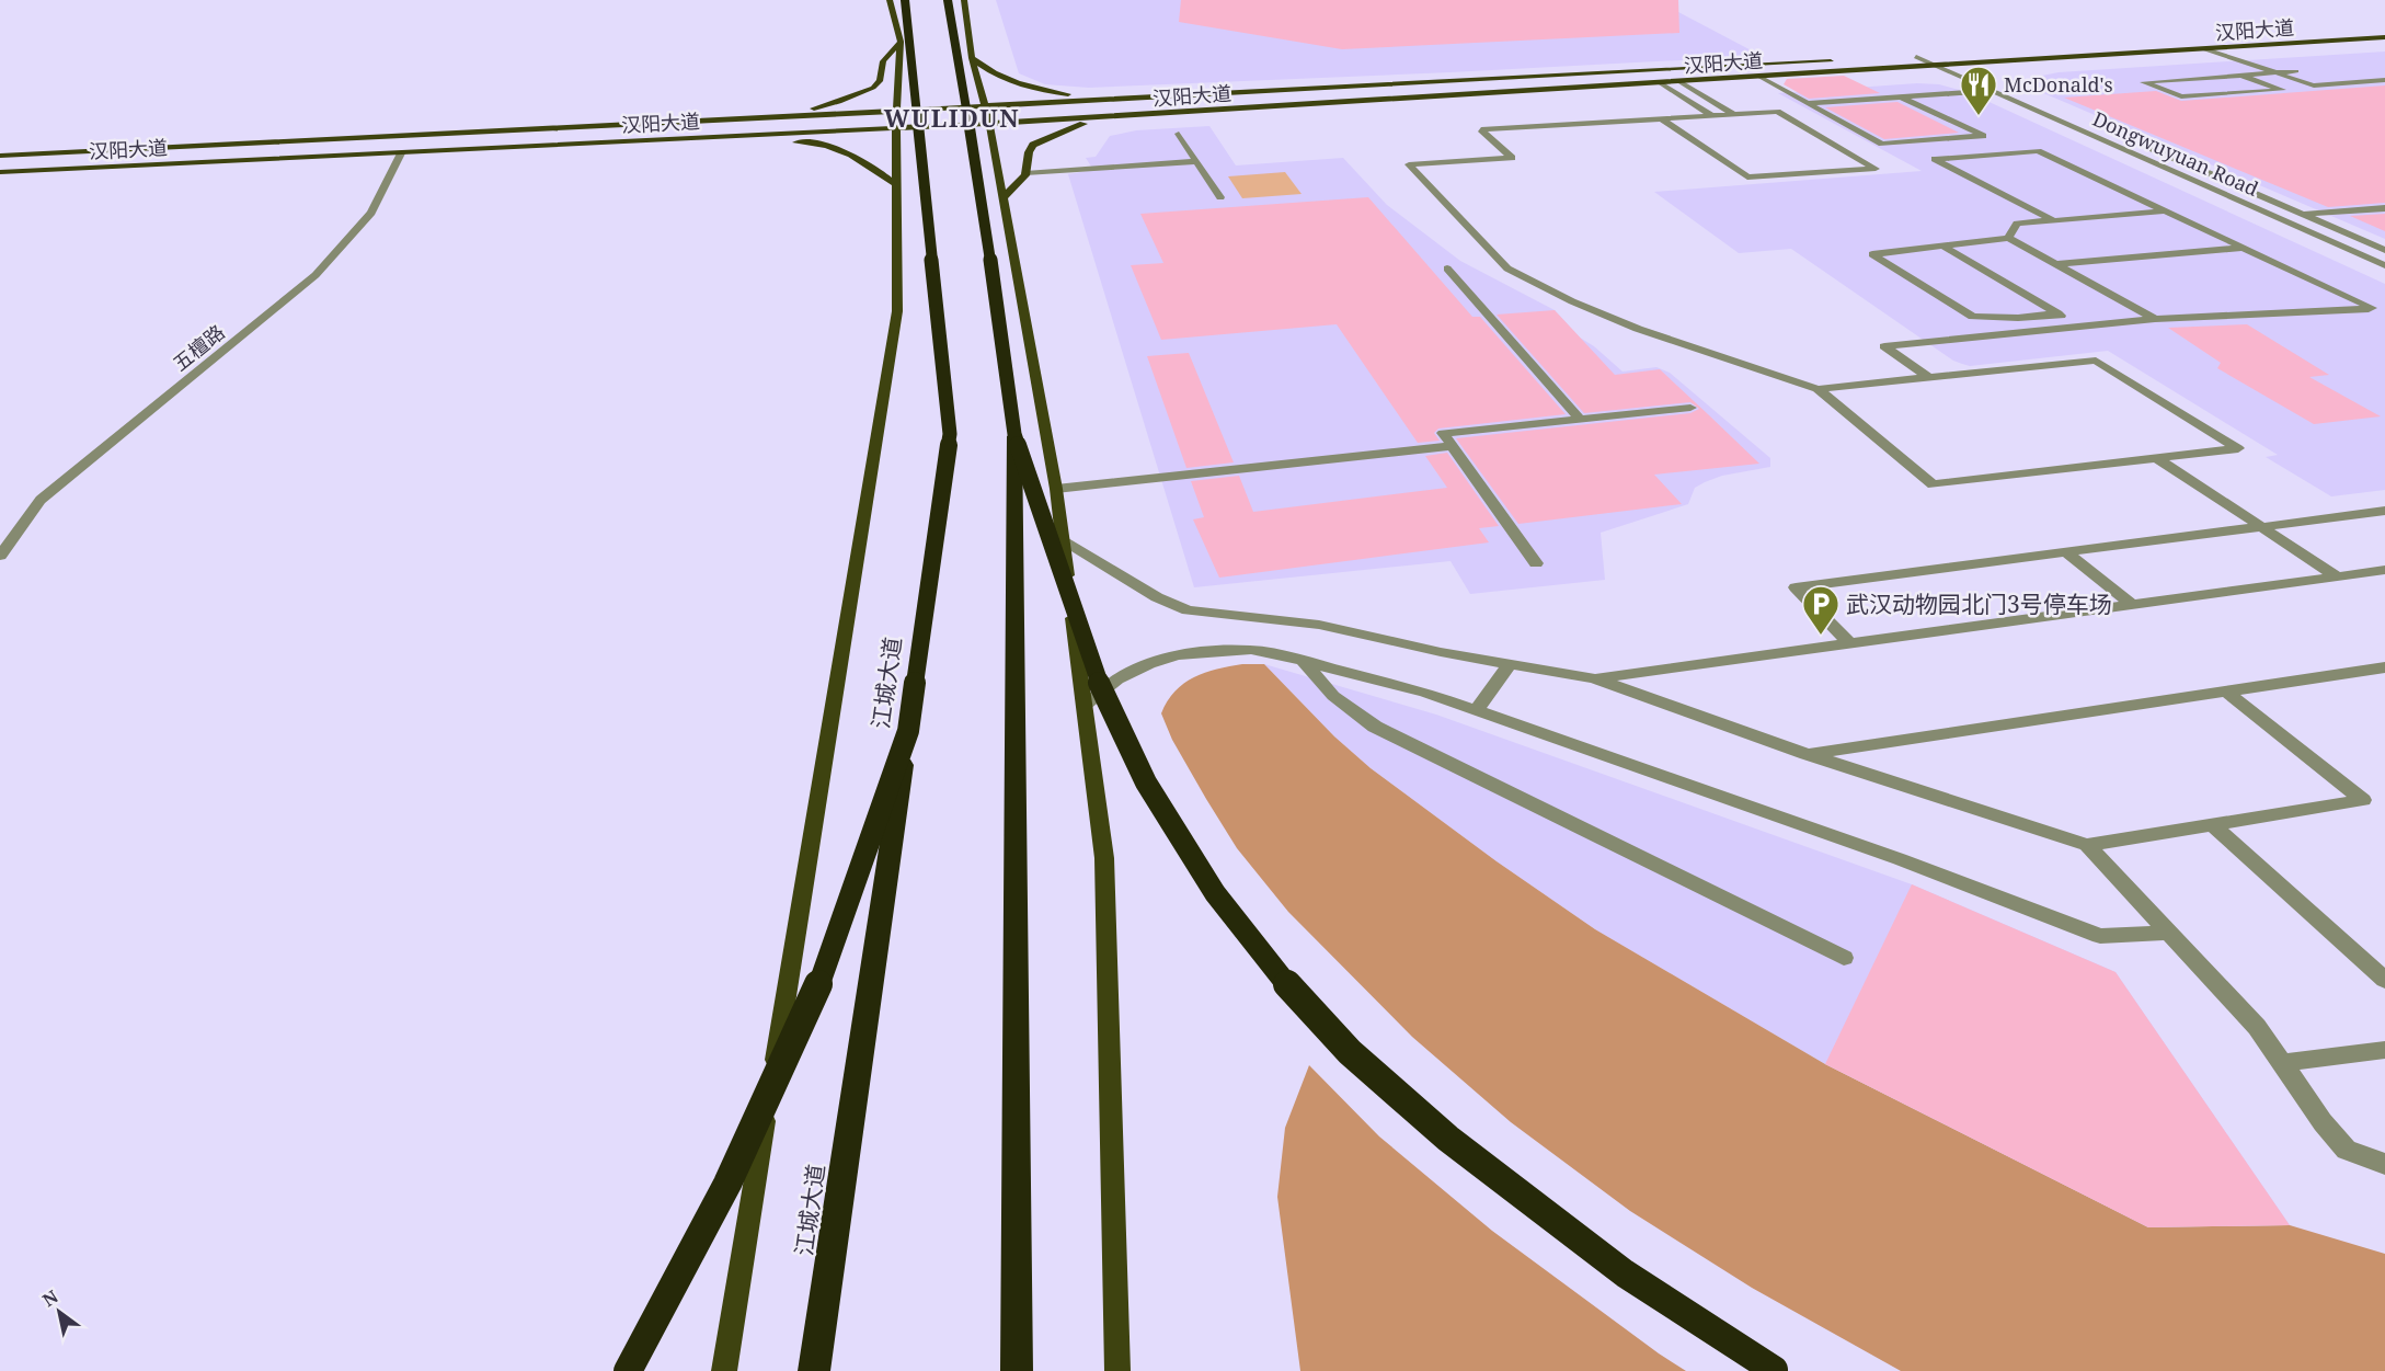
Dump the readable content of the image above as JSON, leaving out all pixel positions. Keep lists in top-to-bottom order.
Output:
{
  "streets": {
    "highway": ["江城大道"],
    "main road": ["汉阳大道"],
    "street": ["Dongwuyuan Road", "五檀路"]
  },
  "crossings": [
    ["汉阳大道", "Dongwuyuan Road"],
    ["汉阳大道", "五檀路"]
  ],
  "districts": ["WULIDUN"],
  "places": {
    "restaurant": ["McDonald's"],
    "parking": ["武汉动物园北门3号停车场"]
  },
  "north": "top left"
}
